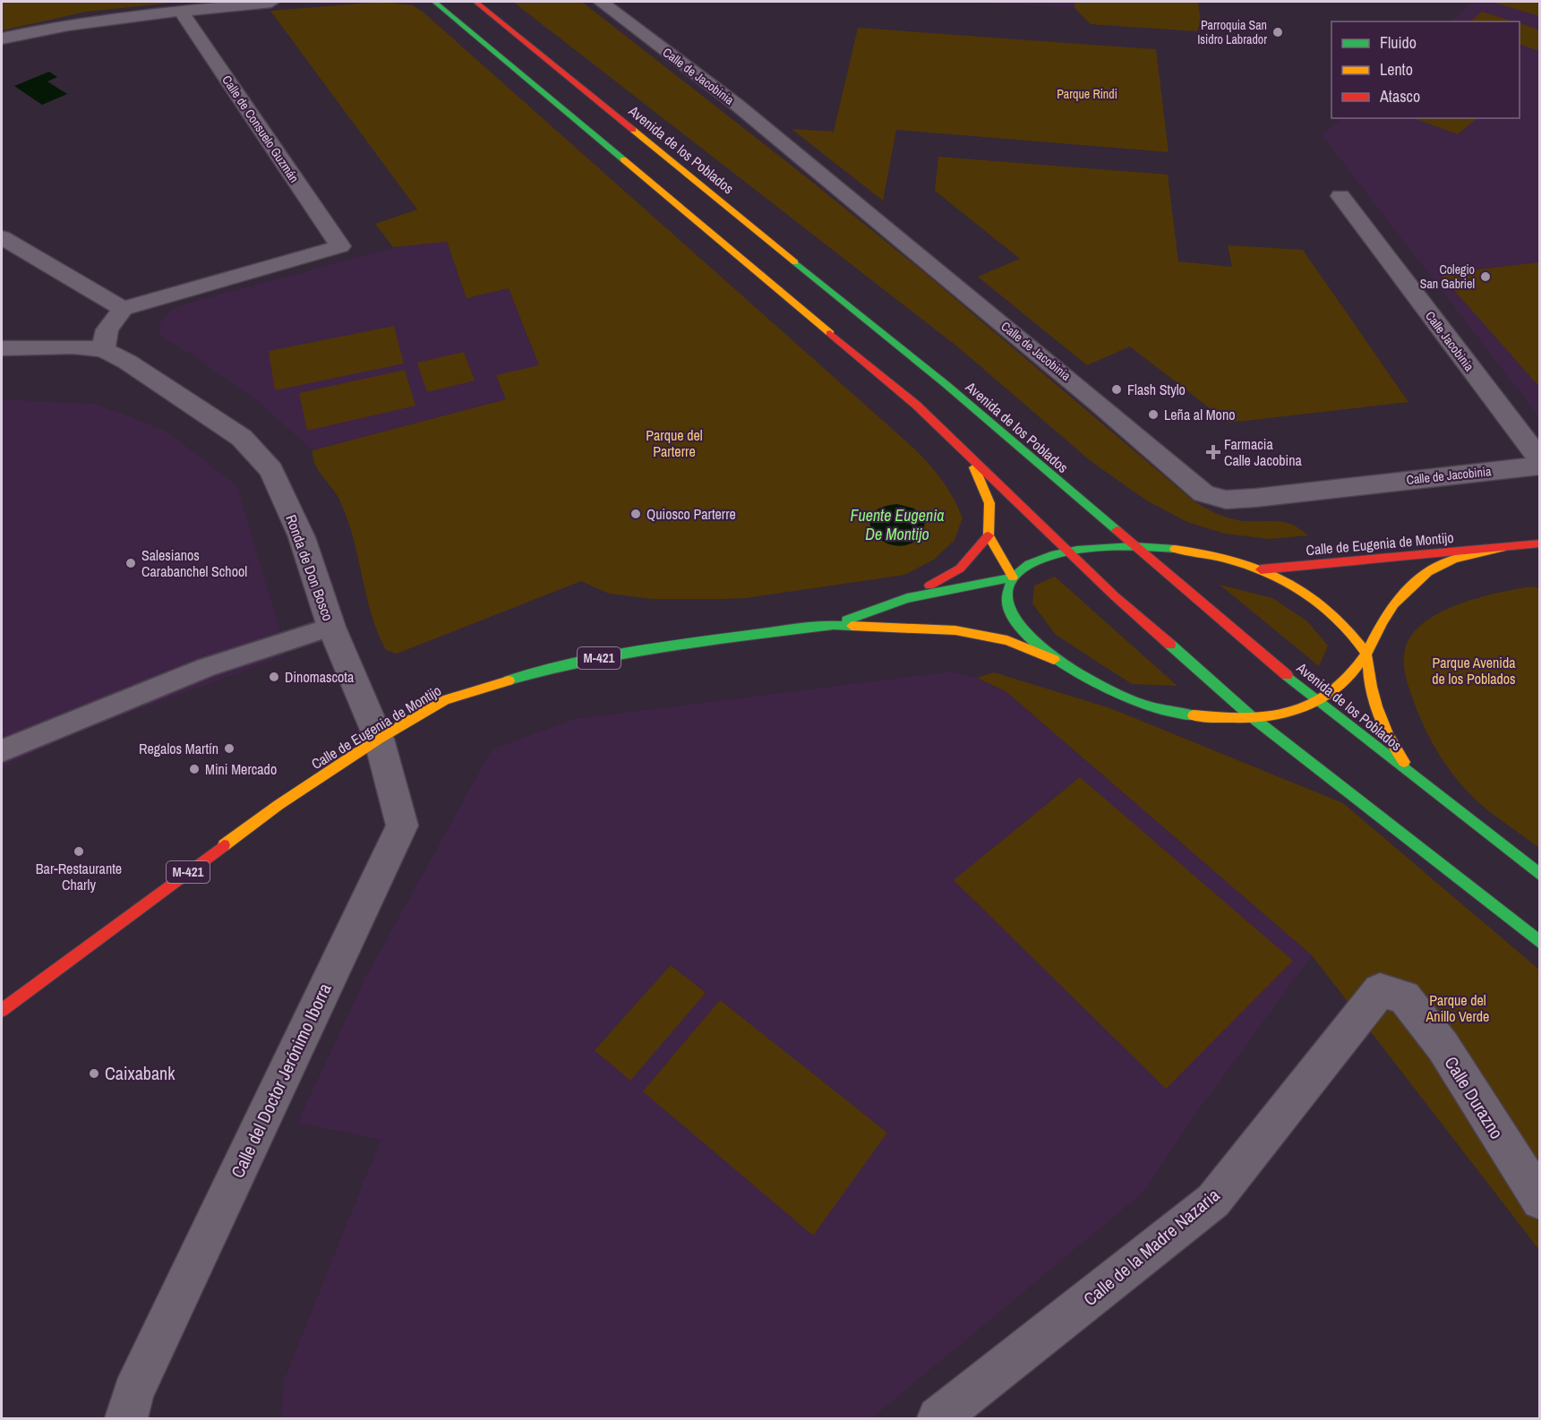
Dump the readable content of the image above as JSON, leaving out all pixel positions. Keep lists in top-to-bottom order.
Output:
{
  "streets": {
    "main road": ["Avenida de los Poblados", "Calle de Eugenia de Montijo", "M-421"],
    "street": [
      "Calle de Jacobinia",
      "Calle de Consuelo Guzmán",
      "Calle Jacobinia",
      "Ronda de Don Bosco",
      "Calle del Doctor Jerónimo Iborra",
      "Calle Durazno",
      "Calle de la Madre Nazaria"
    ]
  },
  "crossings": [
    ["Avenida de los Poblados", "Calle de Eugenia de Montijo"],
    ["Calle de Eugenia de Montijo", "Ronda de Don Bosco"],
    ["Calle de Eugenia de Montijo", "Calle del Doctor Jerónimo Iborra"],
    ["Ronda de Don Bosco", "Calle del Doctor Jerónimo Iborra"],
    ["Calle Durazno", "Calle de la Madre Nazaria"]
  ],
  "water": ["Fuente Eugenia De Montijo"],
  "parks": [
    "Parque Rindi",
    "Parque del Parterre",
    "Parque Avenida de los Poblados",
    "Parque del Anillo Verde"
  ],
  "places": {
    "other": [
      "Parroquia San Isidro Labrador",
      "Colegio San Gabriel",
      "Flash Stylo",
      "Leña al Mono",
      "Quiosco Parterre",
      "Salesianos Carabanchel School",
      "Dinomascota",
      "Regalos Martín",
      "Mini Mercado",
      "Bar-Restaurante Charly",
      "Caixabank"
    ],
    "health": ["Farmacia Calle Jacobina"]
  },
  "legend": ["Fluido", "Lento", "Atasco"]
}
